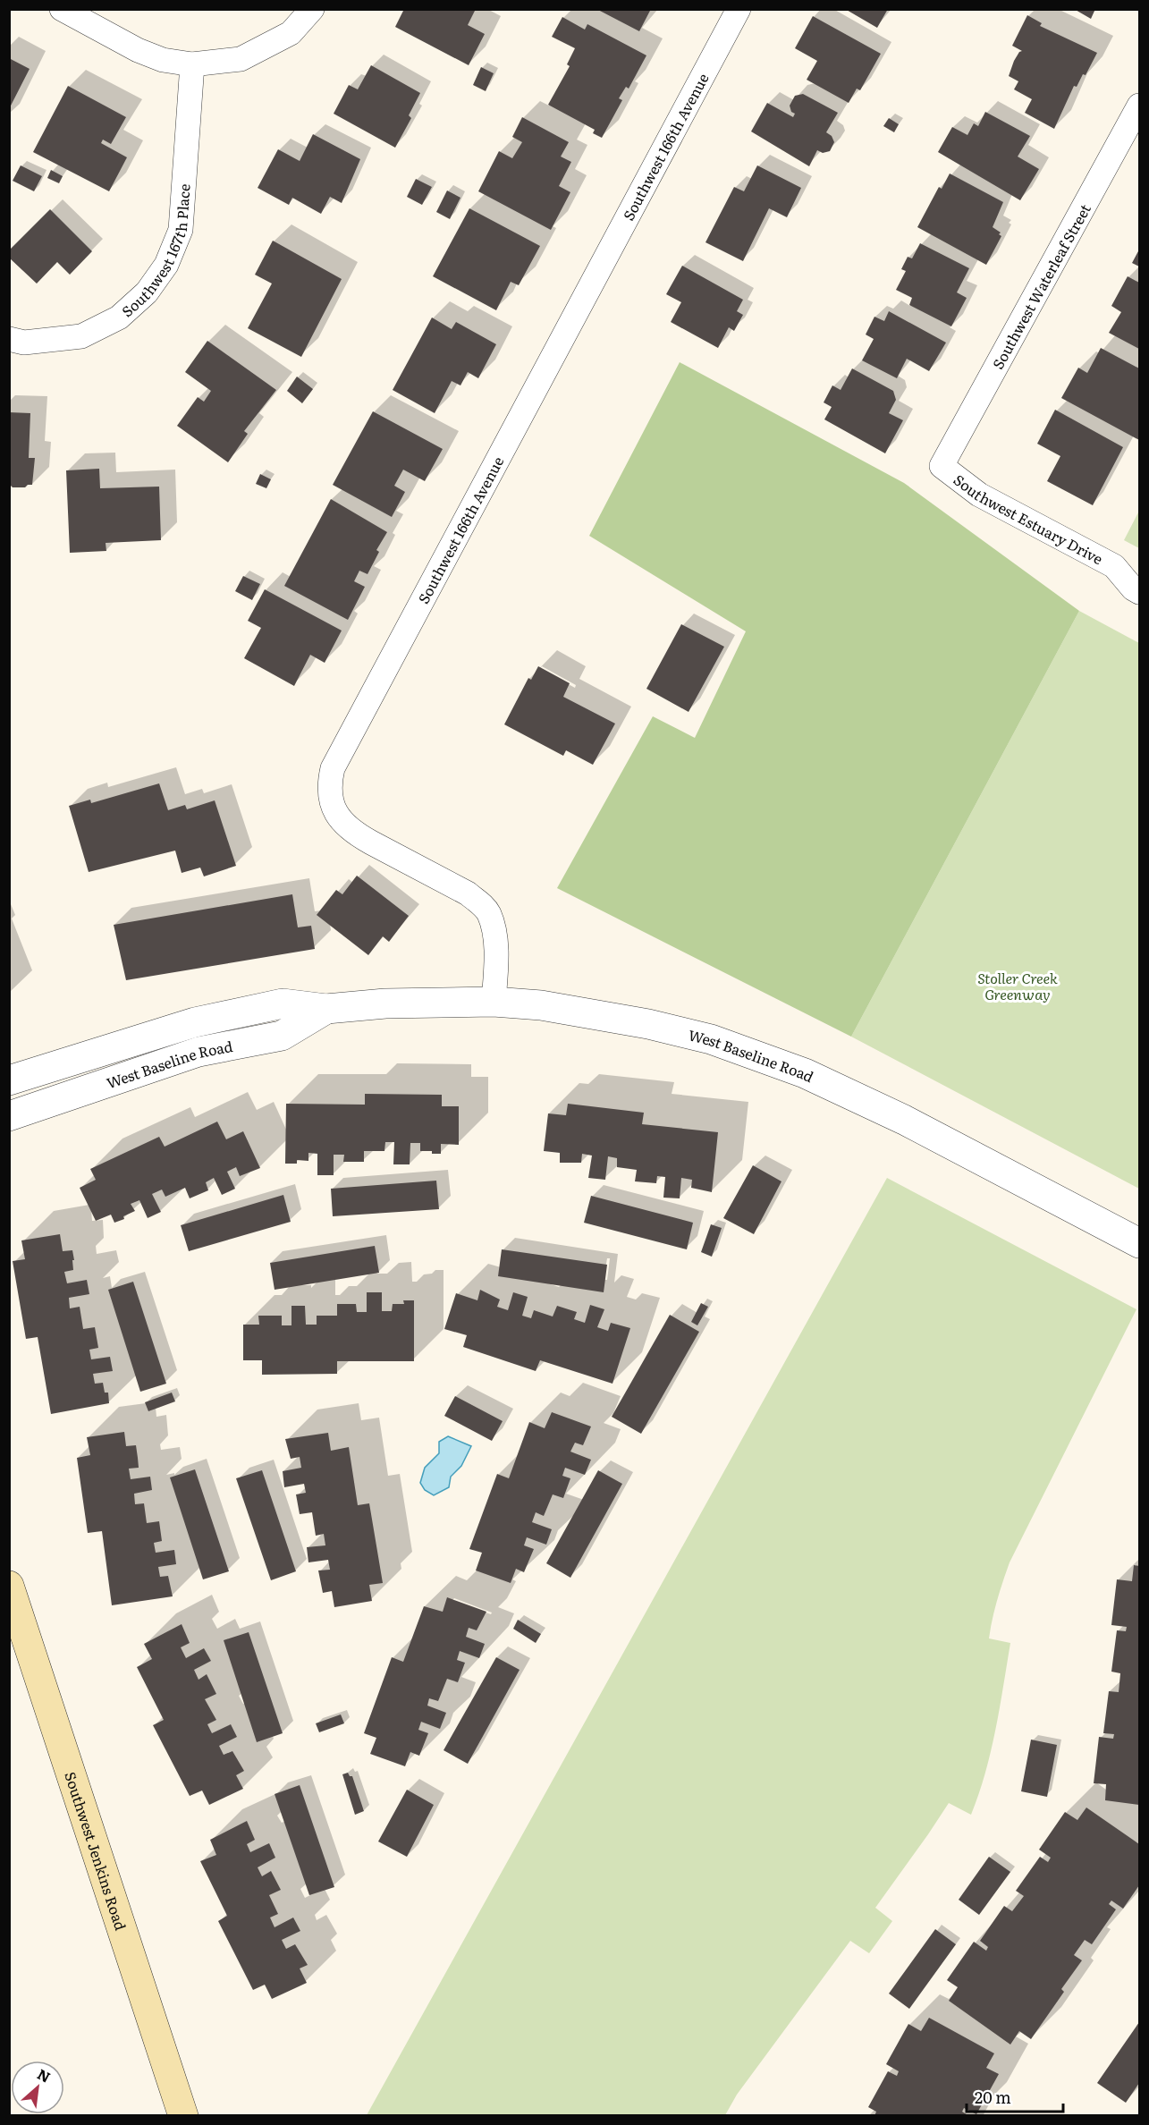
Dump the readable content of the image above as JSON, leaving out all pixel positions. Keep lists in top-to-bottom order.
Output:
{
  "streets": {
    "main road": ["Southwest Jenkins Road"],
    "street": [
      "Southwest 166th Avenue",
      "Southwest 167th Place",
      "Southwest Waterleaf Street",
      "Southwest Estuary Drive",
      "West Baseline Road"
    ]
  },
  "crossings": [
    ["Southwest 166th Avenue", "West Baseline Road"],
    ["Southwest Waterleaf Street", "Southwest Estuary Drive"]
  ],
  "parks": ["Stoller Creek Greenway"],
  "scale_bar": "20 m",
  "north": "top right"
}
